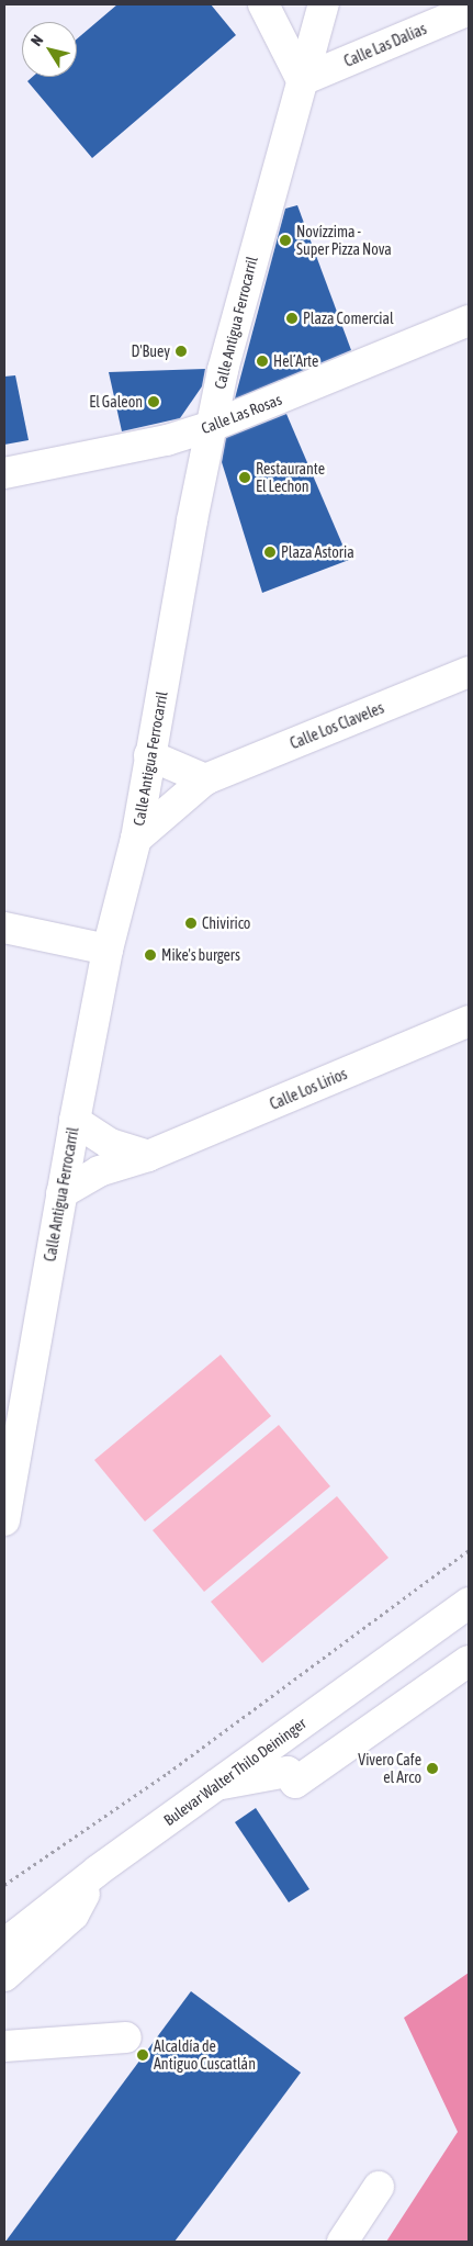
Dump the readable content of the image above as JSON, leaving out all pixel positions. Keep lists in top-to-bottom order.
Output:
{
  "streets": {
    "street": [
      "Calle Las Dalias",
      "Calle Antigua Ferrocarril",
      "Calle Las Rosas",
      "Calle Los Claveles",
      "Calle Los Lirios",
      "Bulevar Walter Thilo Deininger"
    ]
  },
  "crossings": [
    ["Calle Las Dalias", "Calle Antigua Ferrocarril"],
    ["Calle Antigua Ferrocarril", "Calle Las Rosas"],
    ["Calle Antigua Ferrocarril", "Calle Los Claveles"],
    ["Calle Antigua Ferrocarril", "Calle Los Lirios"]
  ],
  "places": [
    "Novízzima - Super Pizza Nova",
    "Plaza Comercial",
    "D'Buey",
    "Hel´Arte",
    "El Galeon",
    "Restaurante El Lechon",
    "Plaza Astoria",
    "Chivirico",
    "Mike's burgers",
    "Vivero Cafe el Arco",
    "Alcaldía de Antiguo Cuscatlán"
  ],
  "north": "top left"
}
